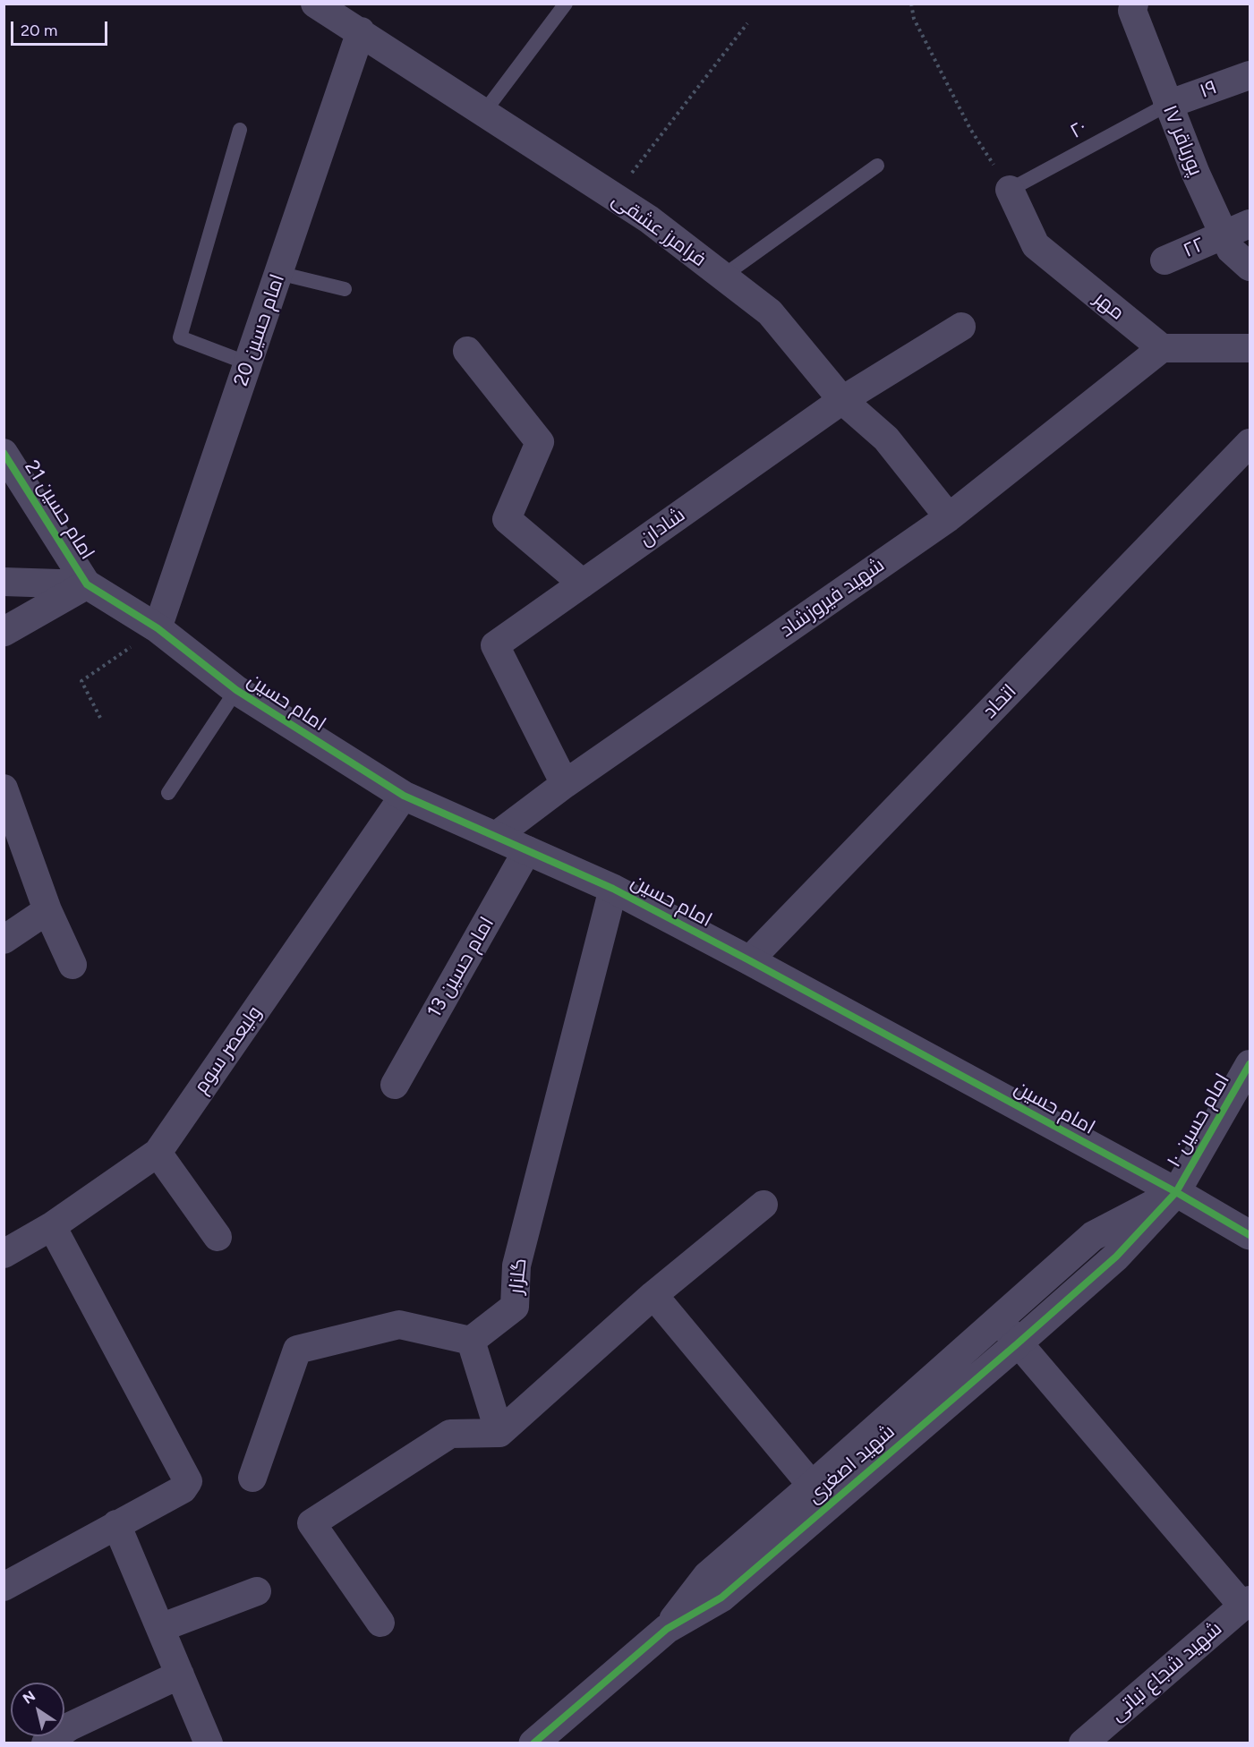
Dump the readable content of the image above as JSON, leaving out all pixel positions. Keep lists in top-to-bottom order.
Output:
{
  "streets": {
    "street": [
      "۱۹",
      "پورباقر ۱۷",
      "فرامرز عشقی",
      "۲۲",
      "مهر",
      "امام حسین 20",
      "امام حسین 21",
      "شادان",
      "شهید فیروزشاد",
      "اتحاد",
      "امام حسین",
      "امام حسین 13",
      "ولیعصر سوم",
      "امام حسین ۱۰",
      "گلزار",
      "شهید اصغری",
      "شهید شجاع نباتی"
    ],
    "lane": ["۲۰"]
  },
  "crossings": [
    ["۱۹", "۲۰"],
    ["۱۹", "پورباقر ۱۷"],
    ["۲۰", "پورباقر ۱۷"],
    ["۲۰", "مهر"],
    ["پورباقر ۱۷", "۲۲"],
    ["فرامرز عشقی", "امام حسین 20"],
    ["فرامرز عشقی", "شادان"],
    ["فرامرز عشقی", "شهید فیروزشاد"],
    ["مهر", "شهید فیروزشاد"],
    ["امام حسین 20", "امام حسین"],
    ["امام حسین 21", "امام حسین"],
    ["شادان", "شهید فیروزشاد"],
    ["شهید فیروزشاد", "امام حسین"],
    ["اتحاد", "امام حسین"],
    ["امام حسین", "امام حسین 13"],
    ["امام حسین", "ولیعصر سوم"],
    ["امام حسین", "امام حسین ۱۰"],
    ["امام حسین", "گلزار"],
    ["امام حسین", "شهید اصغری"],
    ["امام حسین ۱۰", "شهید اصغری"]
  ],
  "scale_bar": "20 m",
  "north": "top left"
}
